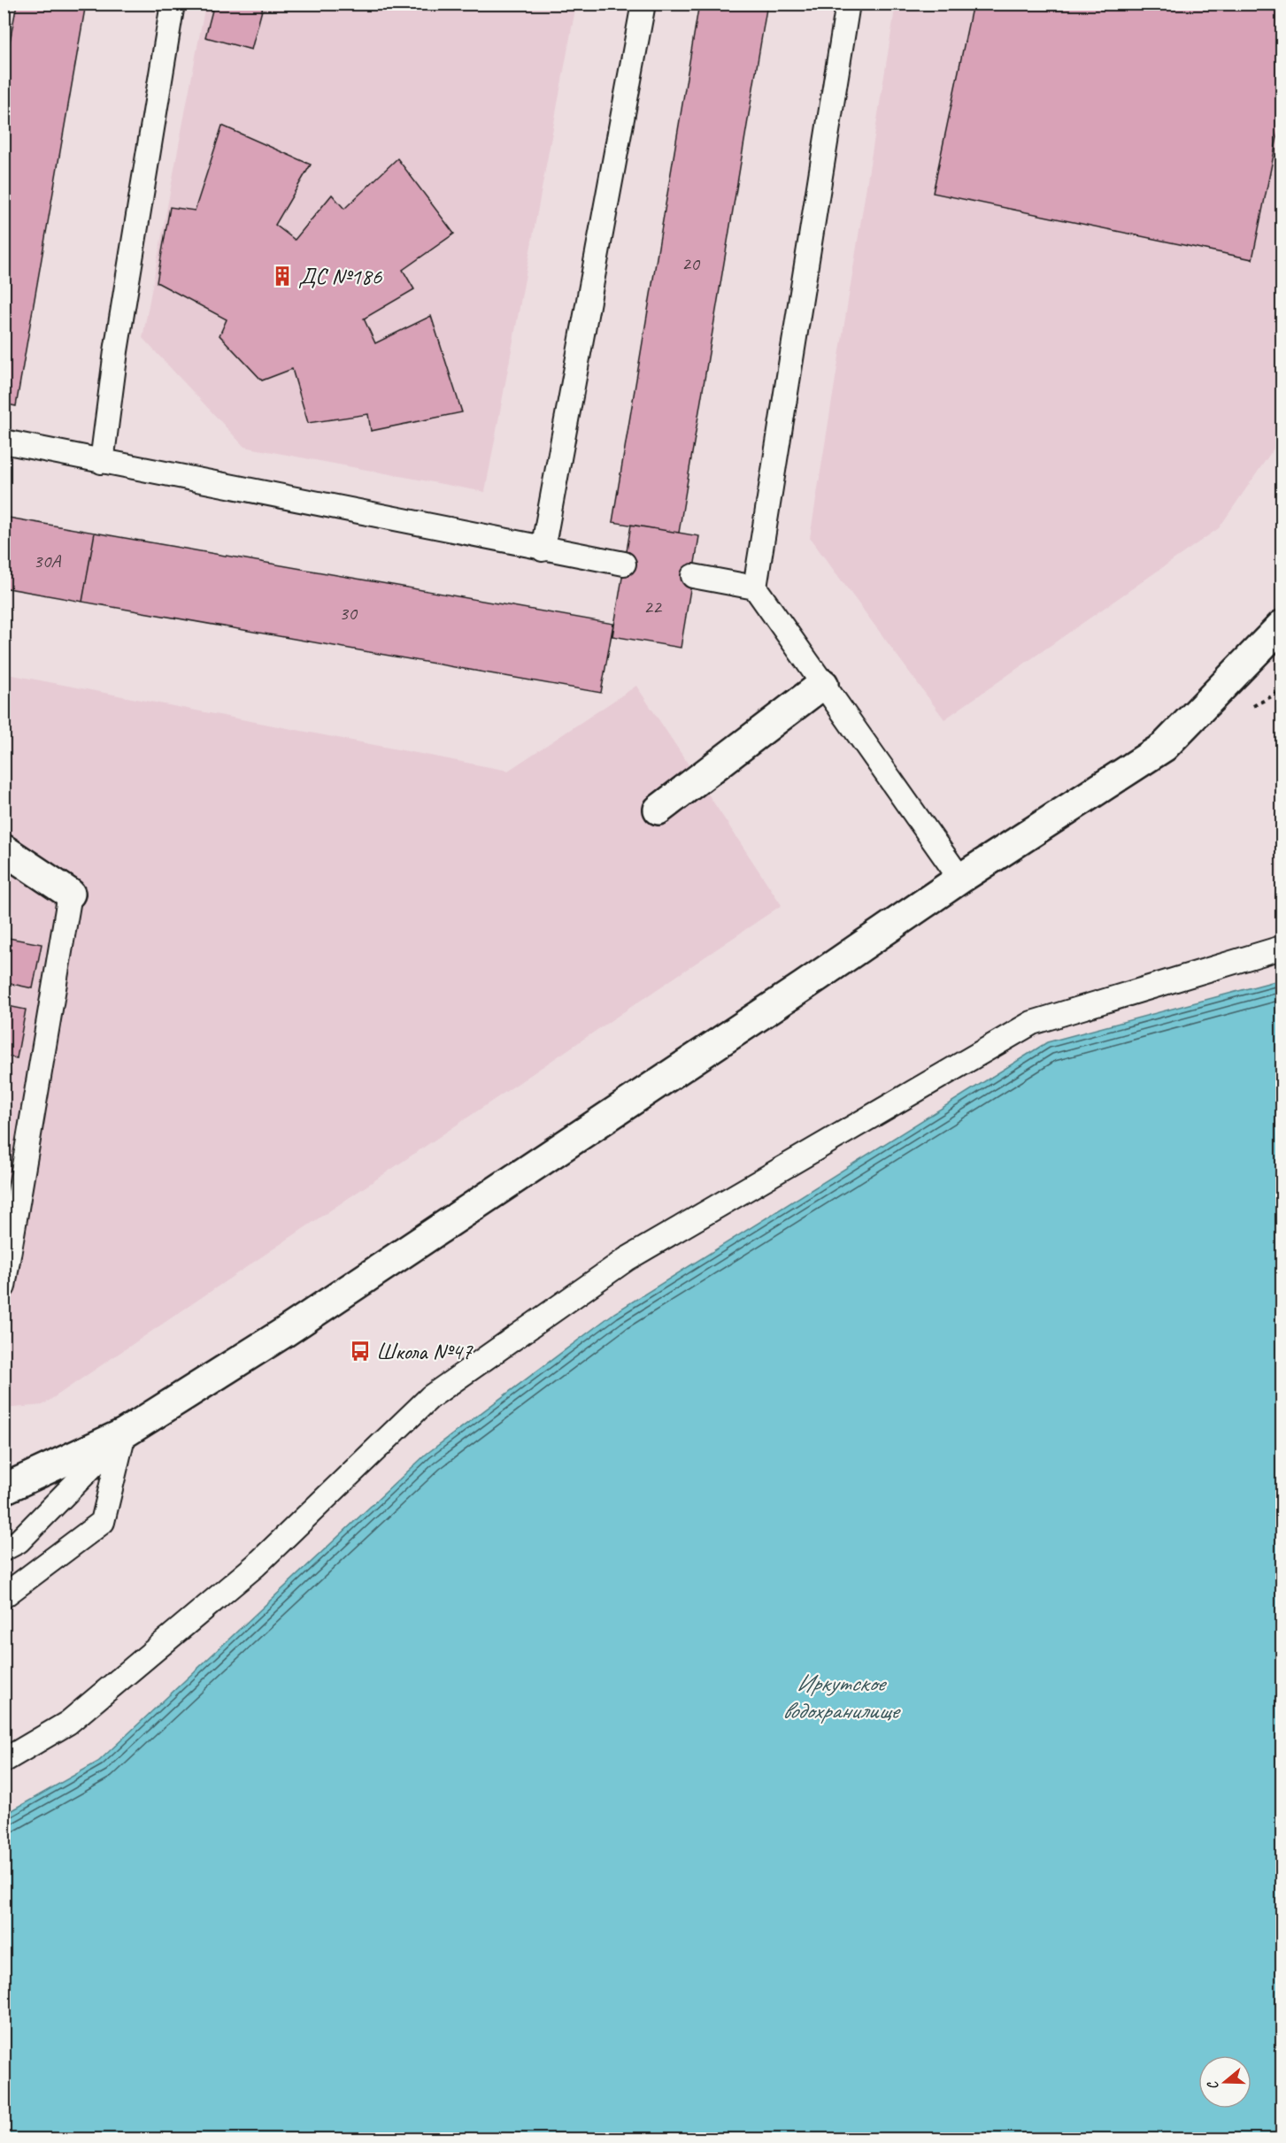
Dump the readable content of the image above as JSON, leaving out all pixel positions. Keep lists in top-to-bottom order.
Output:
{
  "water": ["Иркутское водохранилище"],
  "places": {
    "building": ["ДС №186"],
    "bus stop": ["Школа №47"]
  },
  "house_numbers": [
    "20",
    "30А",
    "22",
    "30"
  ],
  "north": "left"
}
